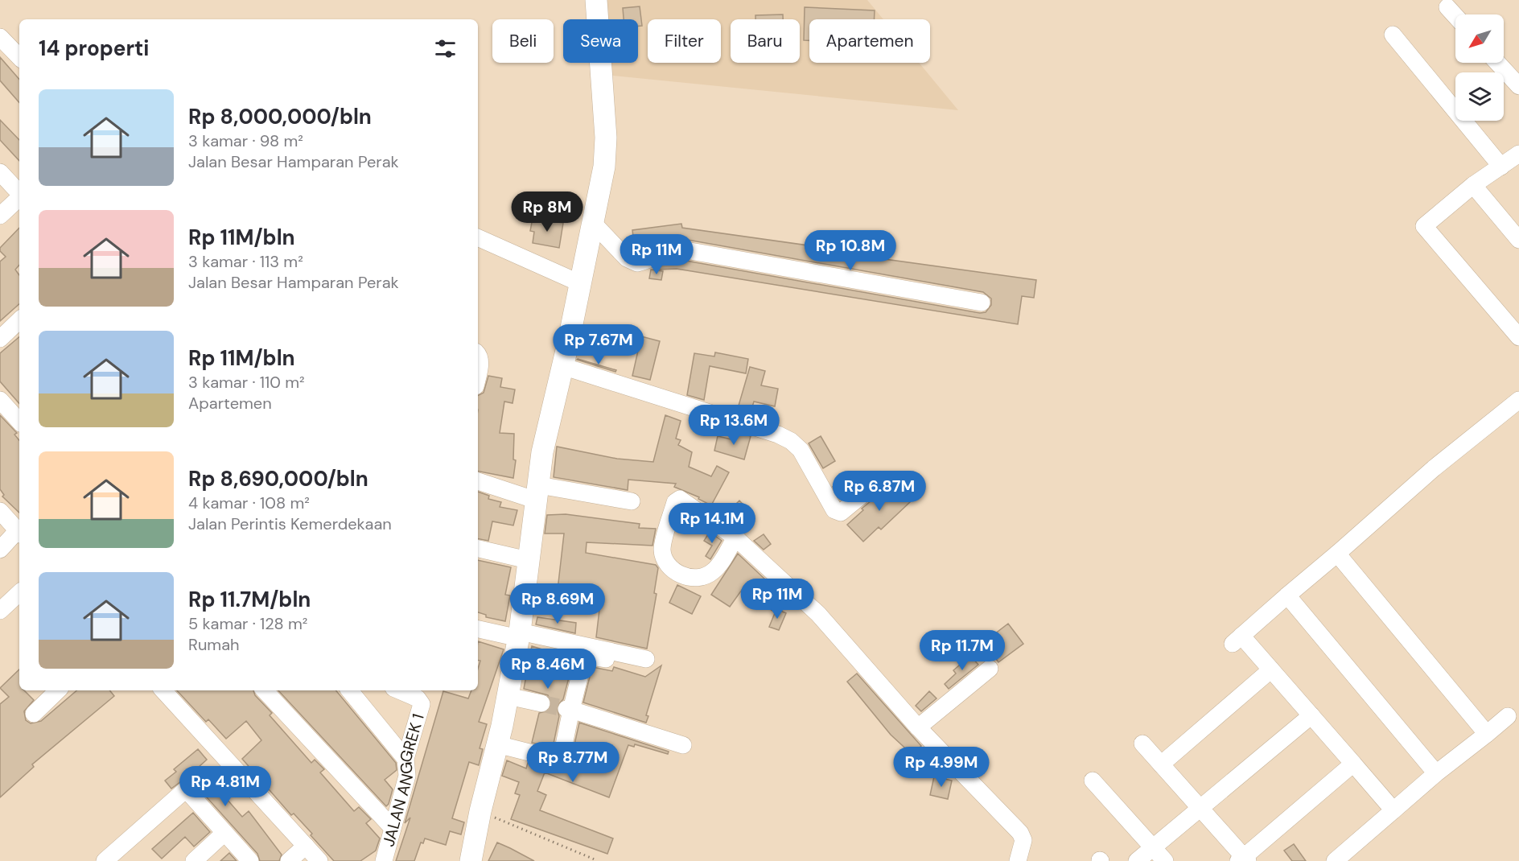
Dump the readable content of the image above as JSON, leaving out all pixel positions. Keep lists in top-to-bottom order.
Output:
{
  "streets": {
    "street": ["JALAN ANGGREK 1"]
  },
  "north": "bottom left",
  "page": {
    "chip": [
      "Beli",
      "Sewa",
      "Filter",
      "Baru",
      "Apartemen"
    ],
    "heading": "14 properti",
    "list": [
      {
        "name": "Rp 8,000,000/bln",
        "note": "3 kamar · 98 m² · Jalan Besar Hamparan Perak"
      },
      {
        "name": "Rp 11M/bln",
        "note": "3 kamar · 113 m² · Jalan Besar Hamparan Perak"
      },
      {
        "name": "Rp 11M/bln",
        "note": "3 kamar · 110 m² · Apartemen"
      },
      {
        "name": "Rp 8,690,000/bln",
        "note": "4 kamar · 108 m² · Jalan Perintis Kemerdekaan"
      },
      {
        "name": "Rp 11.7M/bln",
        "note": "5 kamar · 128 m² · Rumah"
      }
    ],
    "price": [
      "Rp 8M",
      "Rp 10.8M",
      "Rp 11M",
      "Rp 7.67M",
      "Rp 13.6M",
      "Rp 6.87M",
      "Rp 14.1M",
      "Rp 11M",
      "Rp 8.69M",
      "Rp 11.7M",
      "Rp 8.46M",
      "Rp 8.77M",
      "Rp 4.99M",
      "Rp 4.81M"
    ]
  }
}
